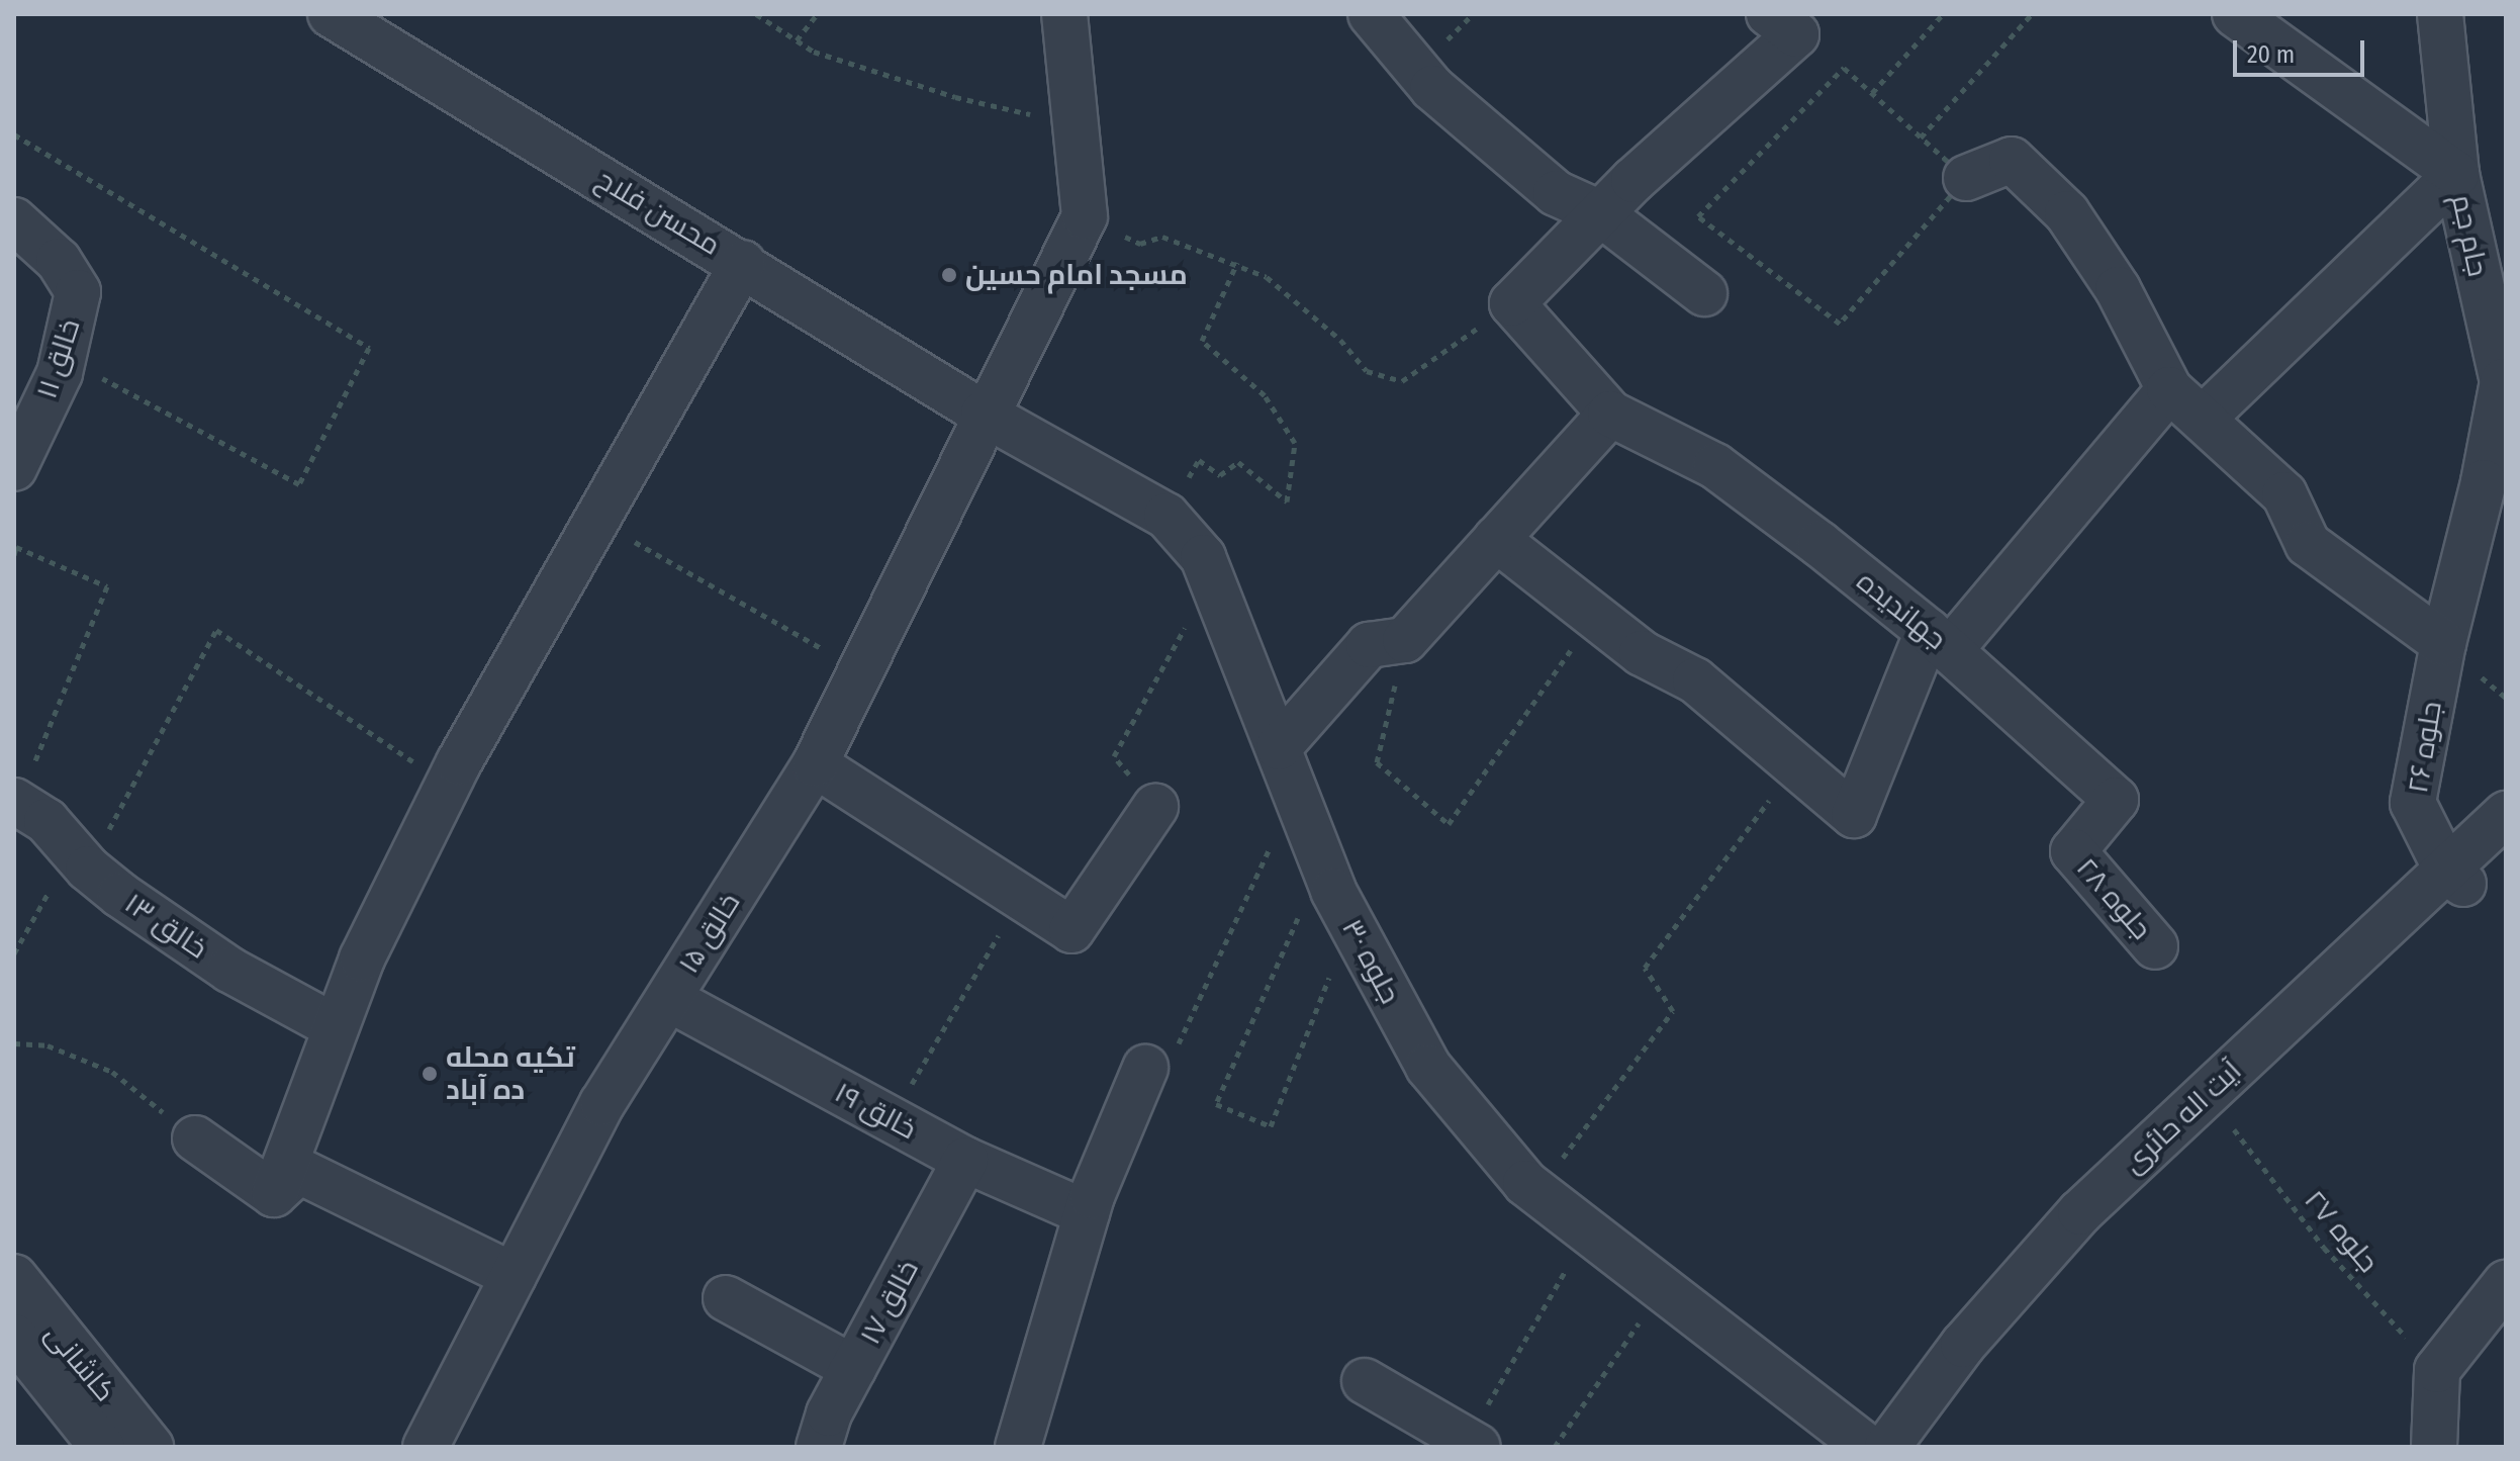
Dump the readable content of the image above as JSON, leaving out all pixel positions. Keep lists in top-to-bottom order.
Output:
{
  "streets": {
    "street": [
      "محسن فلاح",
      "جام جم",
      "خالق ۱۱",
      "جهاندیده",
      "جلوه ۲۶",
      "جلوه ۲۸",
      "خالق ۱۳",
      "خالق ۱۵",
      "جلوه ۳۰",
      "خالق ۱۹",
      "آیت اله حائری",
      "خالق ۱۷",
      "کاشانی"
    ],
    "path": ["جلوه ۲۷"]
  },
  "crossings": [
    ["محسن فلاح", "خالق ۱۵"],
    ["محسن فلاح", "جلوه ۳۰"],
    ["جام جم", "جلوه ۲۶"],
    ["جهاندیده", "جلوه ۲۸"],
    ["جلوه ۲۶", "آیت اله حائری"],
    ["خالق ۱۵", "جلوه ۳۰"],
    ["خالق ۱۵", "خالق ۱۹"],
    ["خالق ۱۹", "خالق ۱۷"],
    ["آیت اله حائری", "جلوه ۲۷"]
  ],
  "places": ["مسجد امام حسین", "تکیه محله ده آباد"],
  "scale_bar": "20 m"
}
